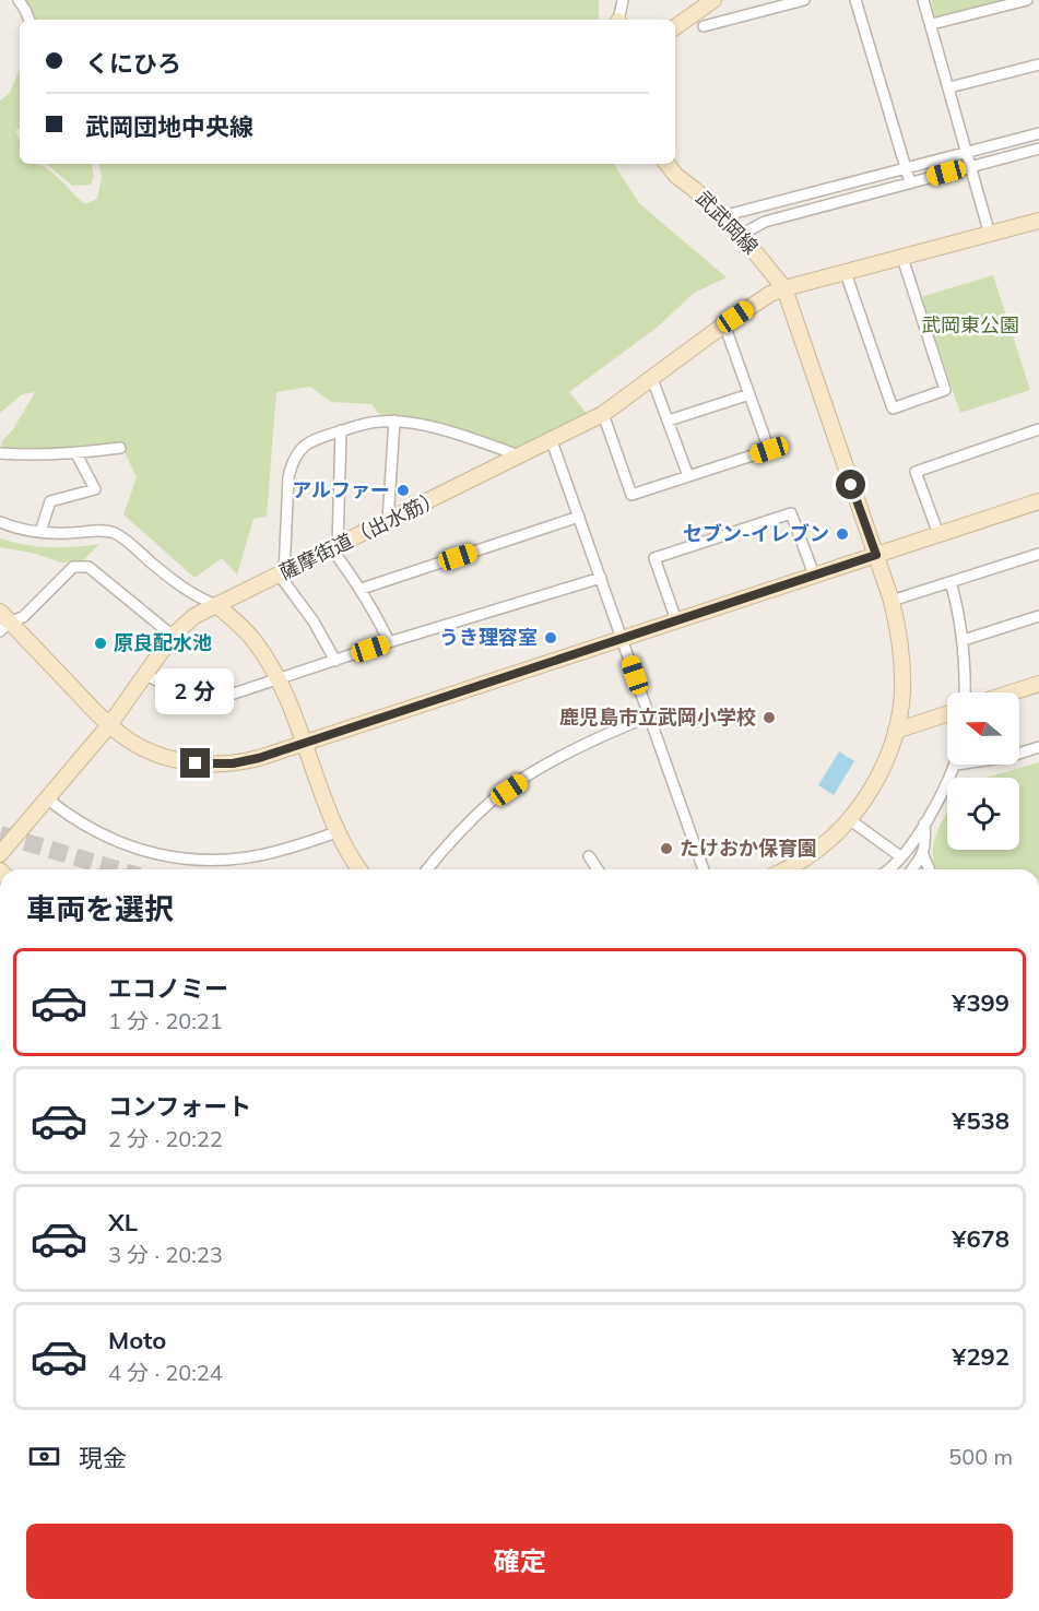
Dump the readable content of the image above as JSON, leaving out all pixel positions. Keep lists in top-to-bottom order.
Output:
{
  "streets": {
    "street": ["武武岡線", "薩摩街道（出水筋）"]
  },
  "crossings": [
    ["武武岡線", "薩摩街道（出水筋）"]
  ],
  "parks": ["武岡東公園"],
  "places": [
    "アルファー",
    "セブン-イレブン",
    "うき理容室",
    "原良配水池",
    "鹿児島市立武岡小学校",
    "たけおか保育園"
  ],
  "north": "left",
  "page": {
    "banner": ["くにひろ", "武岡団地中央線"],
    "bubble": "2 分",
    "heading": "車両を選択",
    "list": [
      {
        "name": "エコノミー",
        "note": "1 分 · 20:21",
        "value": "¥399"
      },
      {
        "name": "コンフォート",
        "note": "2 分 · 20:22",
        "value": "¥538"
      },
      {
        "name": "XL",
        "note": "3 分 · 20:23",
        "value": "¥678"
      },
      {
        "name": "Moto",
        "note": "4 分 · 20:24",
        "value": "¥292"
      }
    ],
    "pay": ["現金", "500 m"],
    "buttons": "確定"
  }
}
